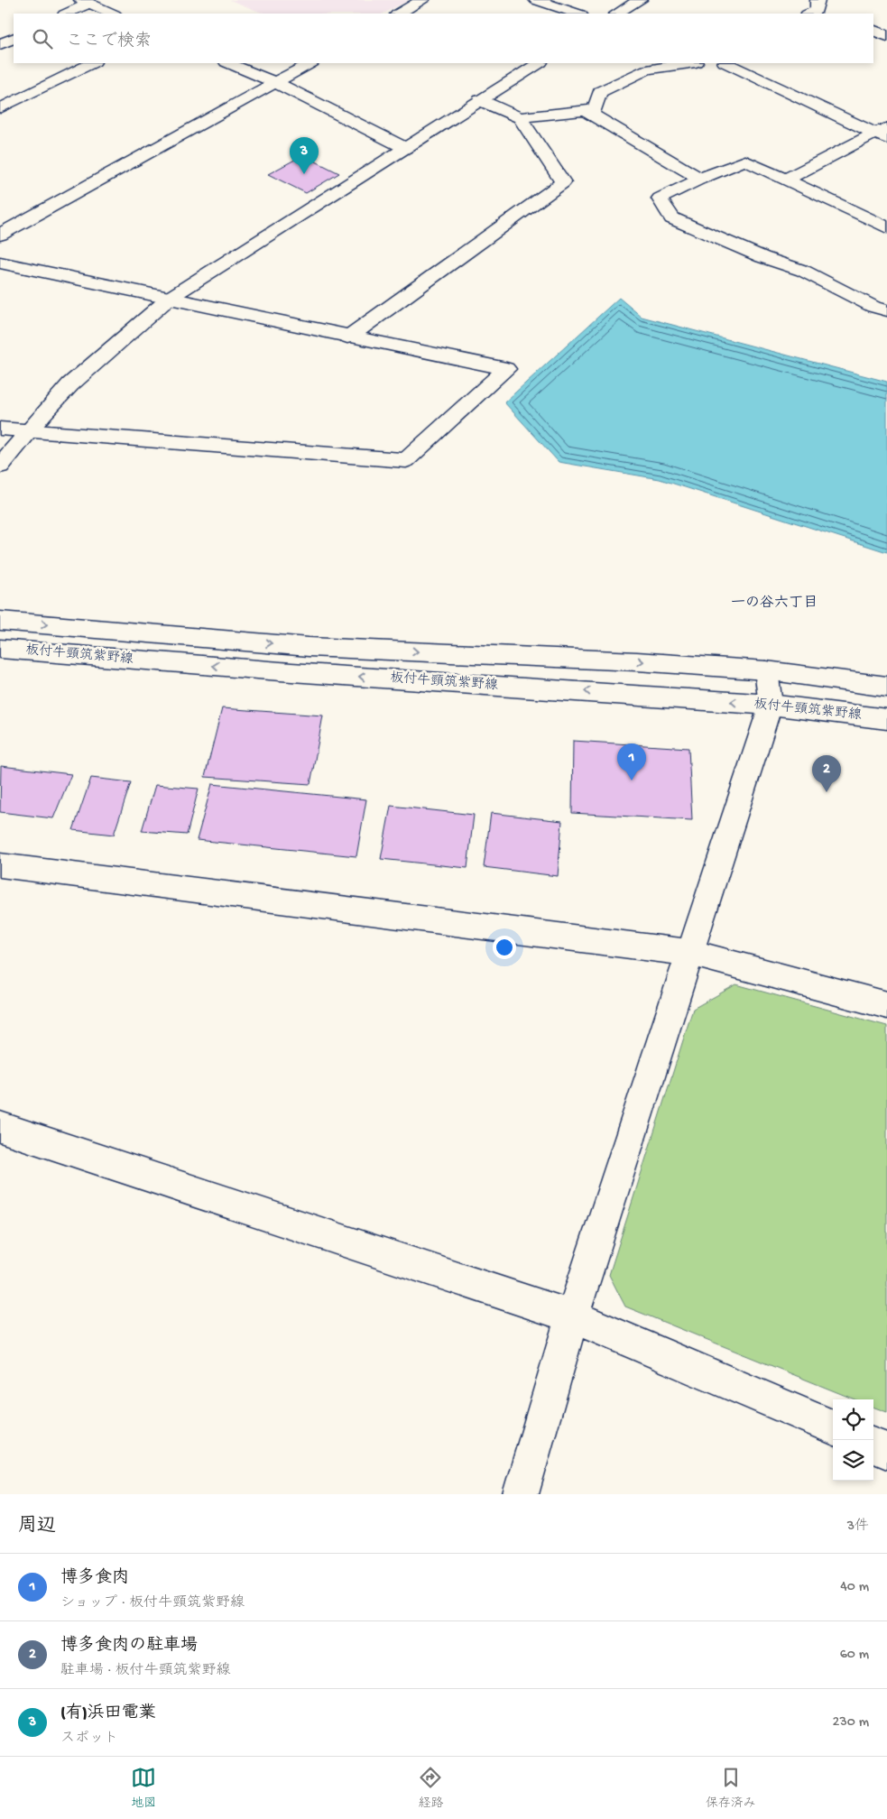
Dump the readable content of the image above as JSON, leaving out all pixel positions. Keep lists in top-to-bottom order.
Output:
{
  "streets": {
    "street": ["板付牛頸筑紫野線"]
  },
  "districts": ["一の谷六丁目"],
  "page": {
    "search": "ここで検索",
    "pins": ["3", "1", "2"],
    "heading": ["周辺", "3件"],
    "list": [
      {
        "mark": "1",
        "name": "博多食肉",
        "note": "ショップ · 板付牛頸筑紫野線",
        "value": "40 m"
      },
      {
        "mark": "2",
        "name": "博多食肉の駐車場",
        "note": "駐車場 · 板付牛頸筑紫野線",
        "value": "60 m"
      },
      {
        "mark": "3",
        "name": "(有)浜田電業",
        "note": "スポット",
        "value": "230 m"
      }
    ],
    "nav": ["地図", "経路", "保存済み"]
  }
}
